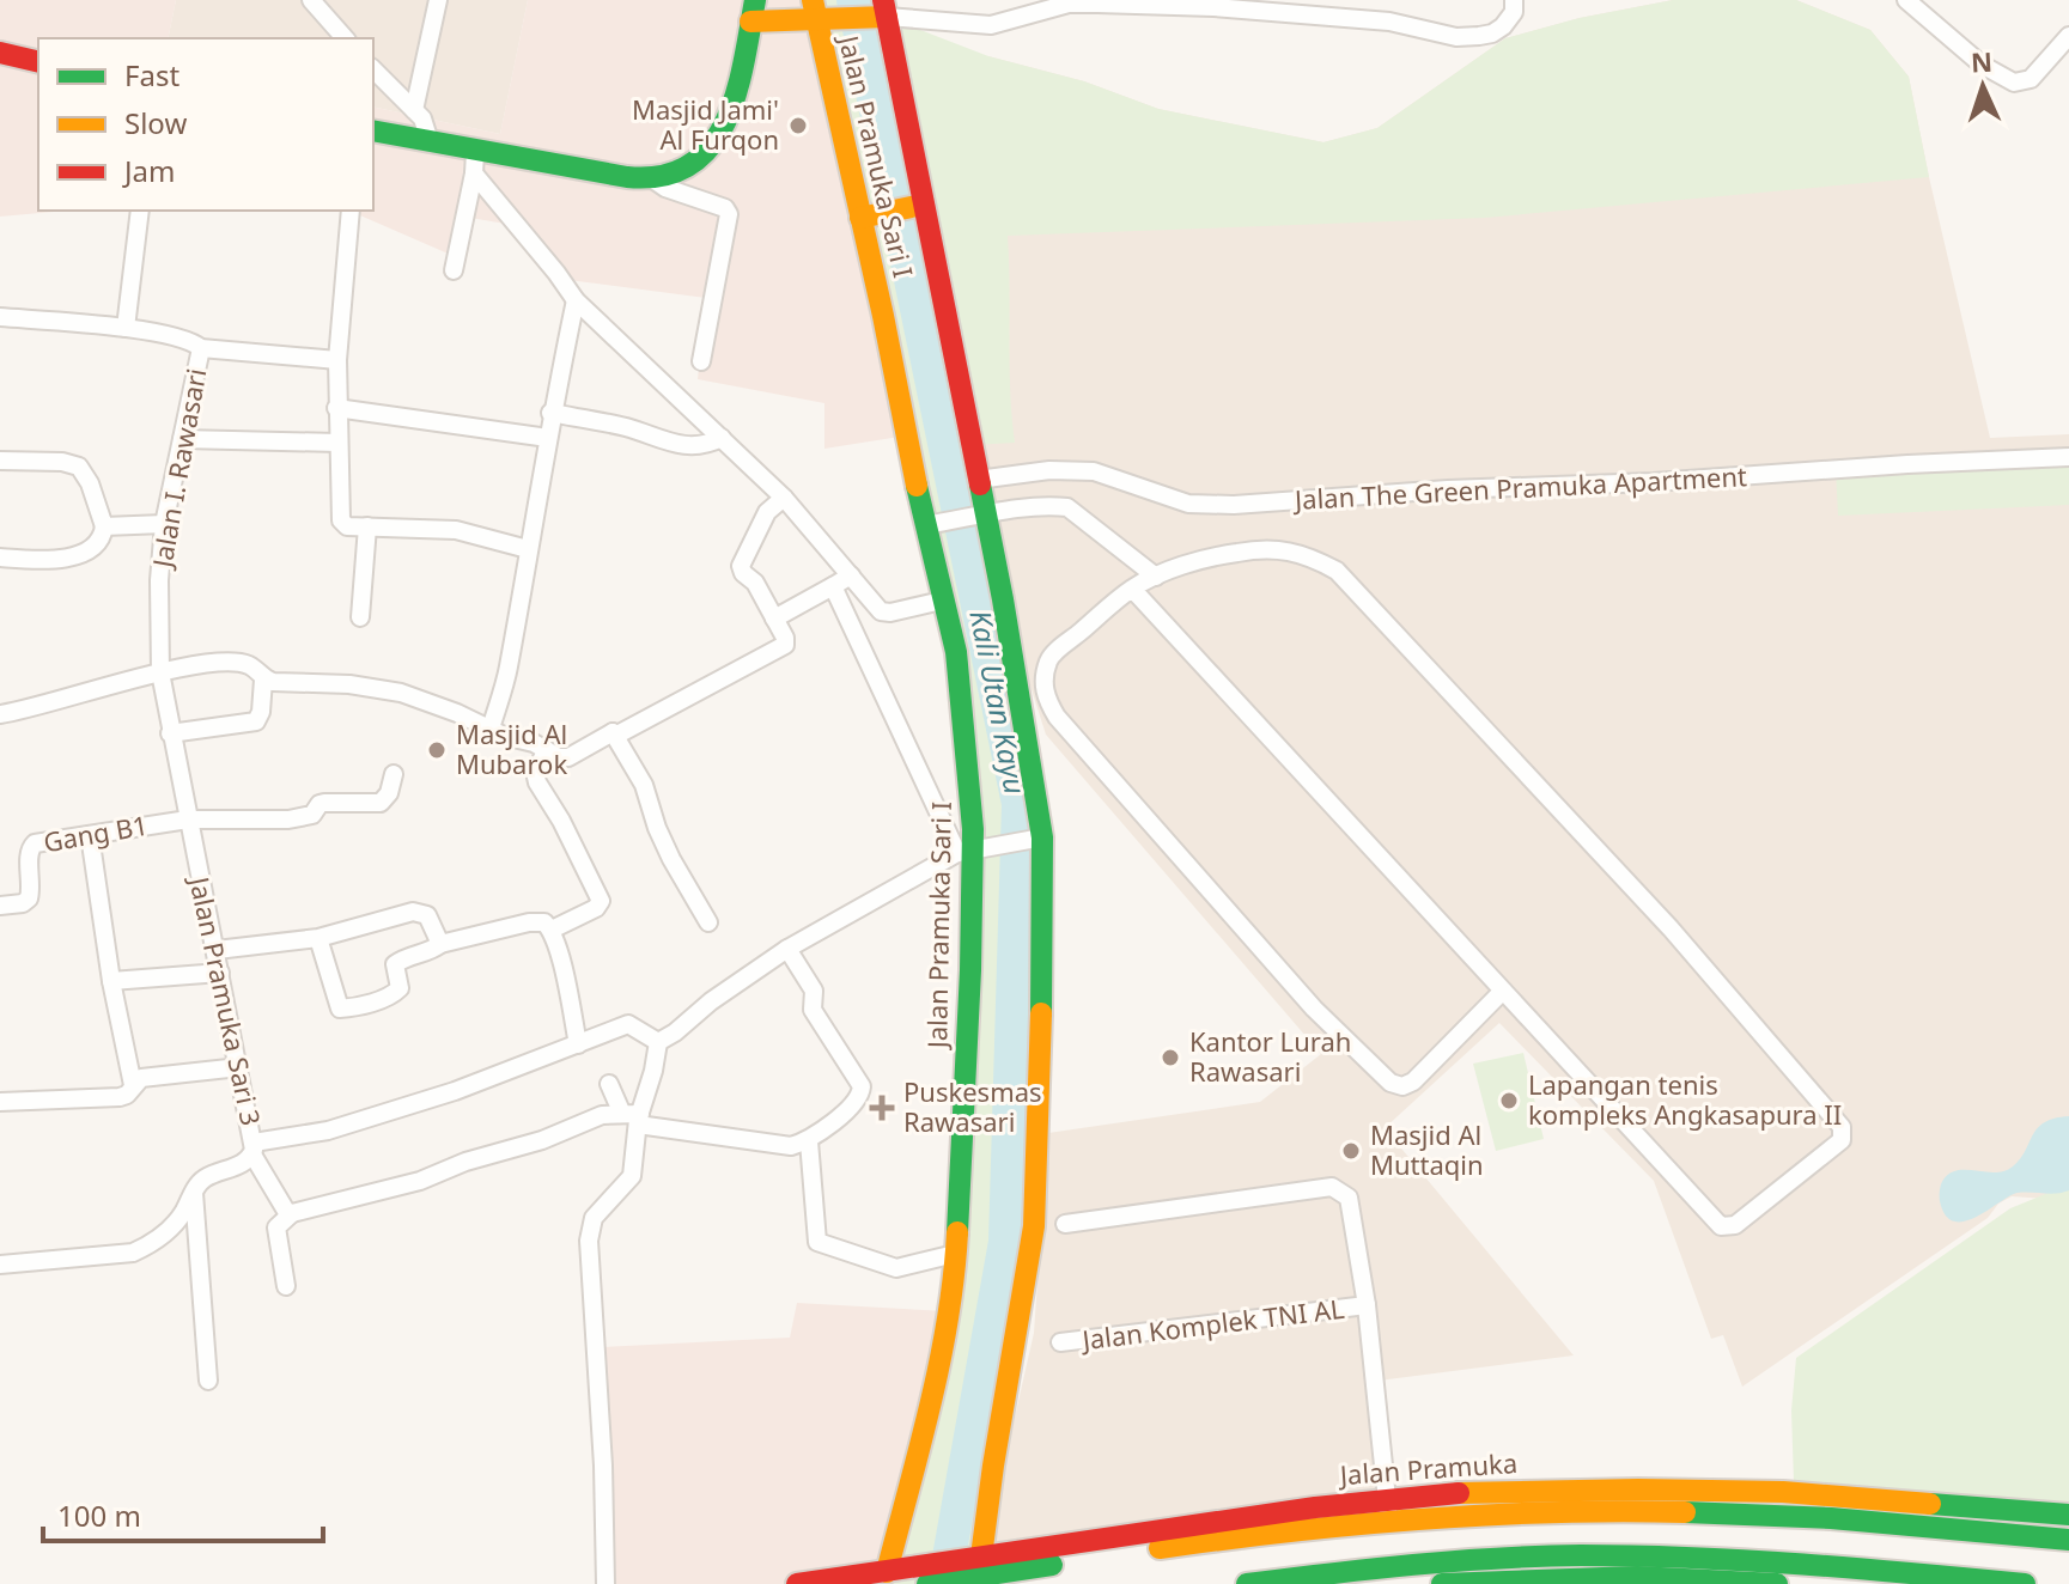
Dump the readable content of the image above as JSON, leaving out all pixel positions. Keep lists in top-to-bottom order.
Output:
{
  "streets": {
    "main road": ["Jalan Pramuka Sari I", "Jalan Pramuka"],
    "street": [
      "Jalan I. Rawasari",
      "Jalan The Green Pramuka Apartment",
      "Gang B1",
      "Jalan Pramuka Sari 3",
      "Jalan Komplek TNI AL"
    ]
  },
  "crossings": [
    ["Jalan Pramuka Sari I", "Jalan The Green Pramuka Apartment"],
    ["Jalan Pramuka Sari I", "Jalan Pramuka"],
    ["Jalan I. Rawasari", "Jalan Pramuka Sari 3"],
    ["Gang B1", "Jalan Pramuka Sari 3"],
    ["Jalan Komplek TNI AL", "Jalan Pramuka"]
  ],
  "water": ["Kali Utan Kayu"],
  "places": {
    "other": [
      "Masjid Jami' Al Furqon",
      "Masjid Al Mubarok",
      "Kantor Lurah Rawasari",
      "Lapangan tenis kompleks Angkasapura II",
      "Masjid Al Muttaqin"
    ],
    "health": ["Puskesmas Rawasari"]
  },
  "legend": ["Fast", "Slow", "Jam"],
  "scale_bar": "100 m",
  "north": "top"
}
